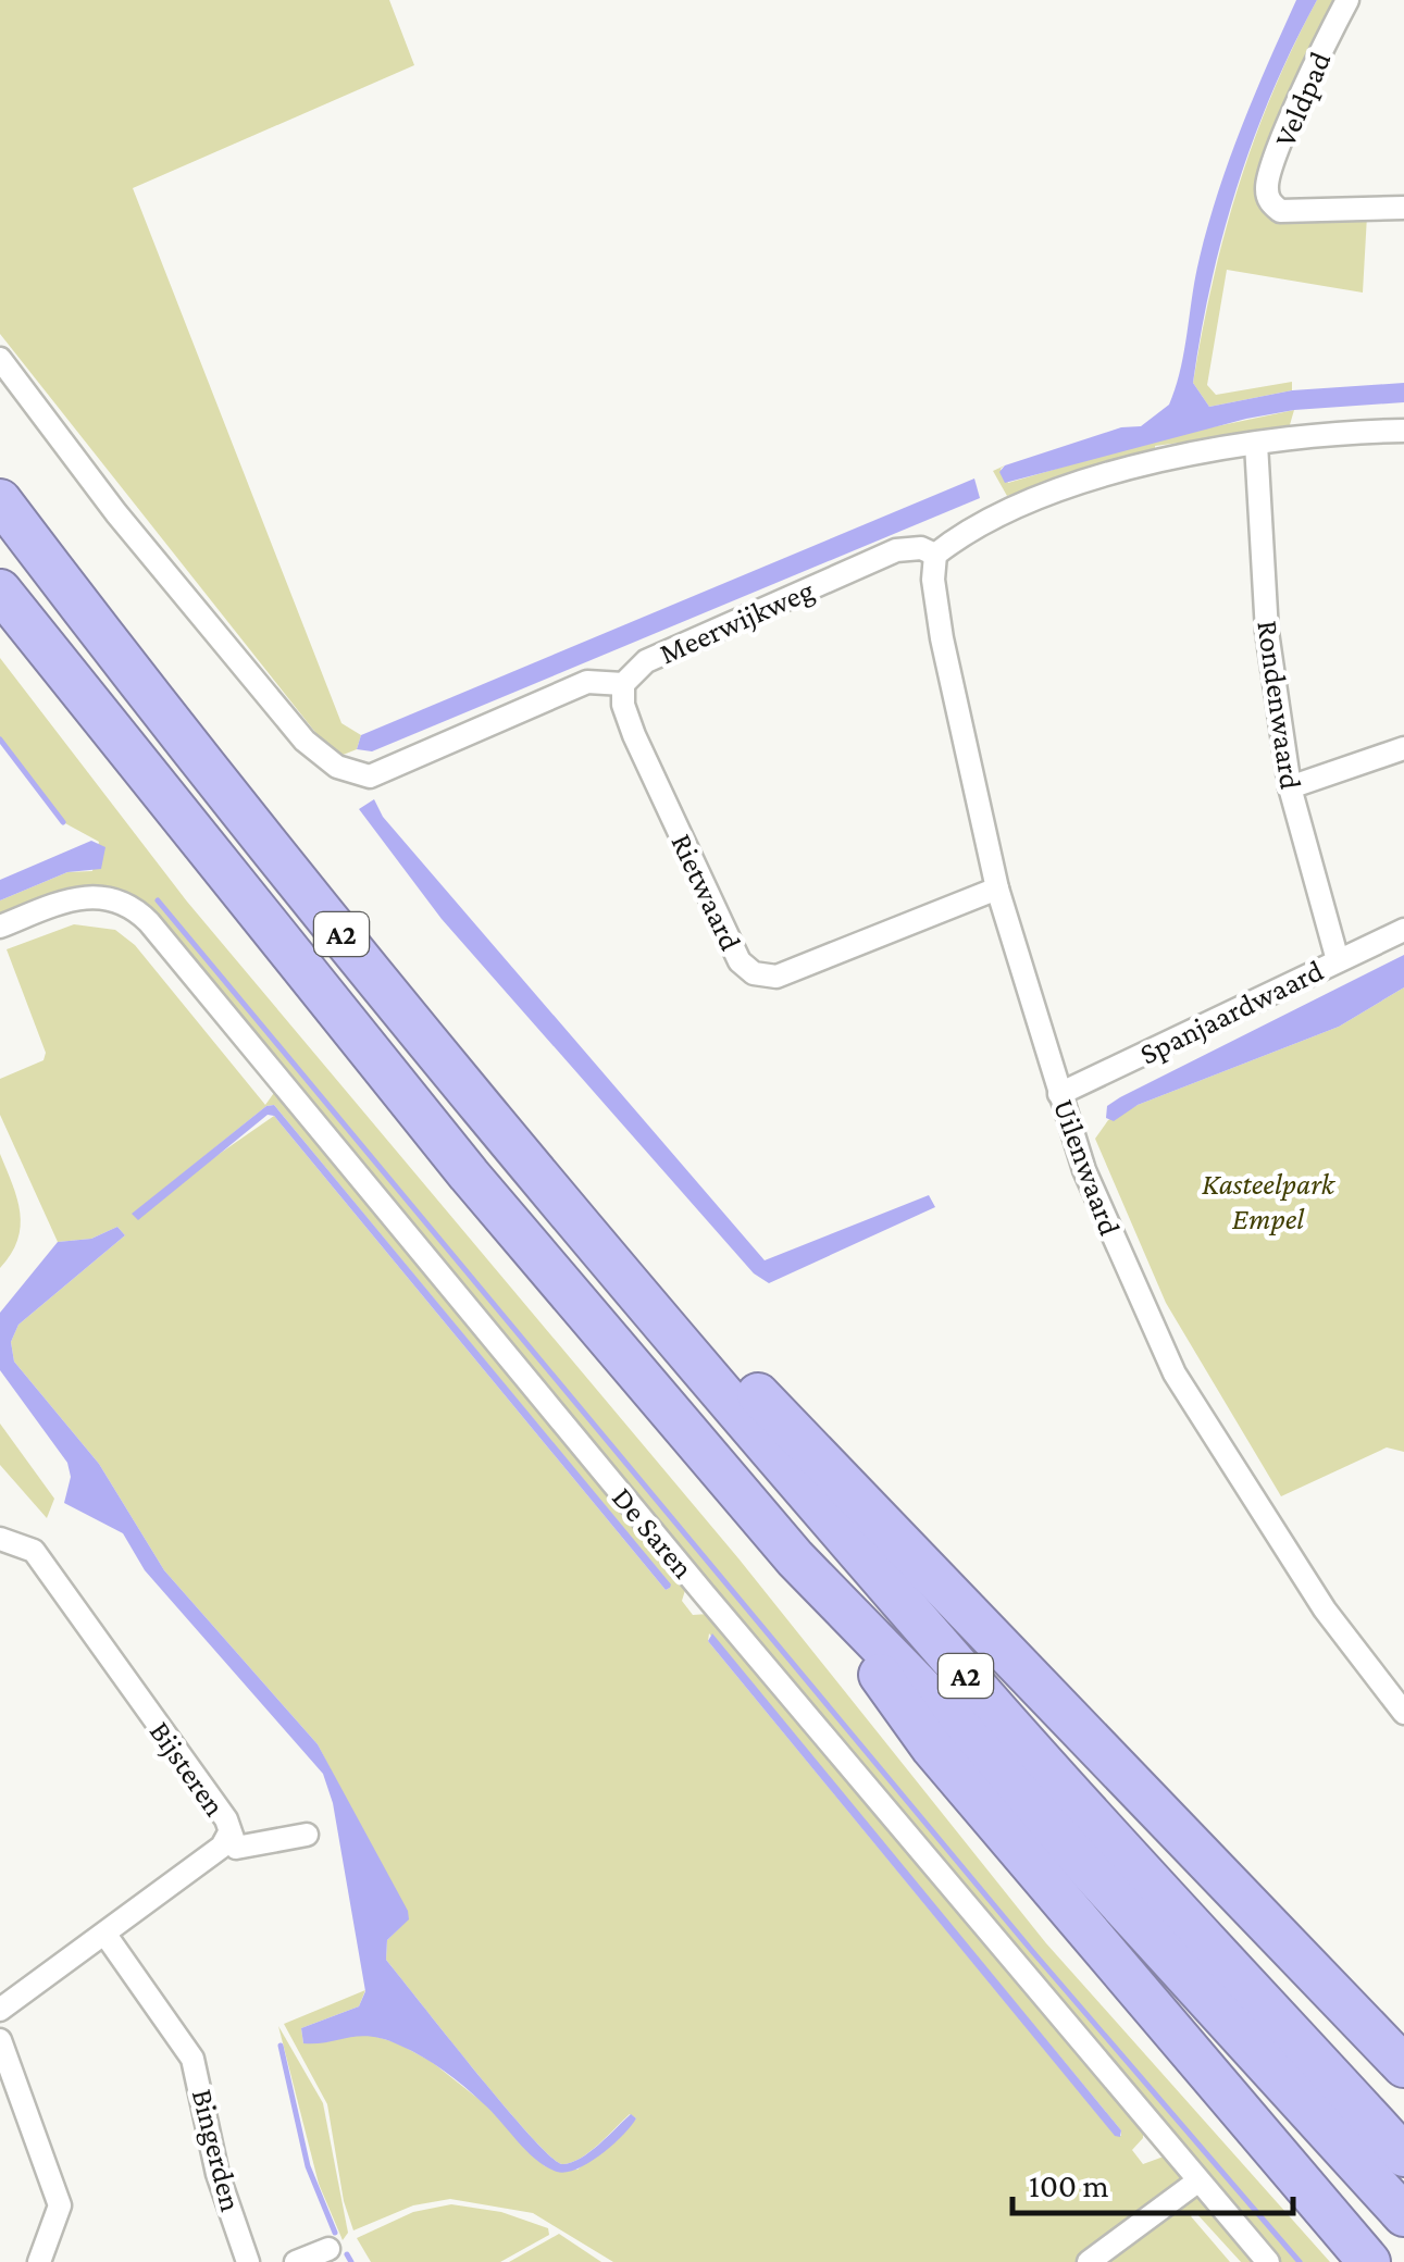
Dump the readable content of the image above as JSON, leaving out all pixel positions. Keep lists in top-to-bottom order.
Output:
{
  "streets": {
    "highway": ["A2"],
    "street": [
      "Veldpad",
      "Meerwijkweg",
      "Rondenwaard",
      "Rietwaard",
      "Spanjaardwaard",
      "Uilenwaard",
      "De Saren",
      "Bijsteren",
      "Bingerden"
    ]
  },
  "crossings": [
    ["Meerwijkweg", "Rietwaard"],
    ["Meerwijkweg", "Uilenwaard"],
    ["Rondenwaard", "Spanjaardwaard"],
    ["Rietwaard", "Uilenwaard"],
    ["Spanjaardwaard", "Uilenwaard"],
    ["Bijsteren", "Bingerden"]
  ],
  "parks": ["Kasteelpark Empel"],
  "scale_bar": "100 m"
}
